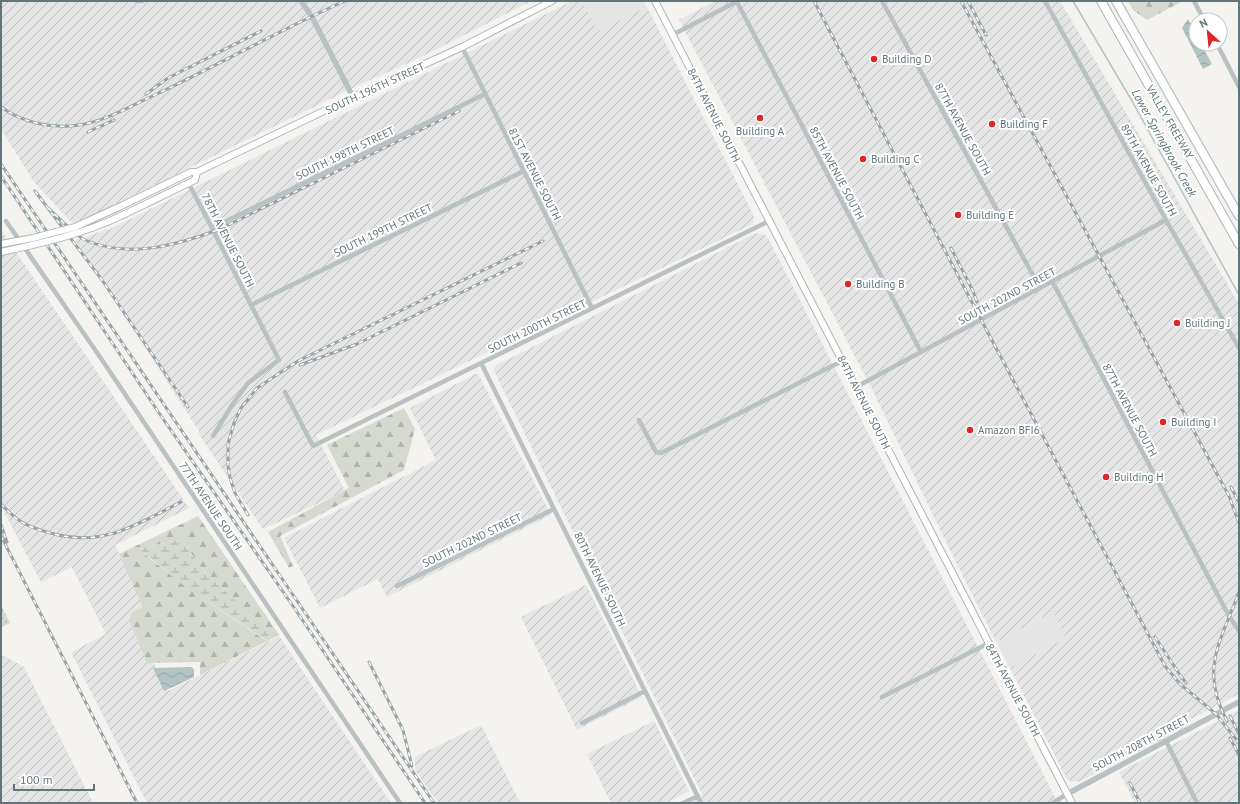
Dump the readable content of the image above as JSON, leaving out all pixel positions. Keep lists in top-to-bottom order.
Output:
{
  "streets": {
    "highway": ["VALLEY FREEWAY"],
    "main road": ["SOUTH 196TH STREET", "84TH AVENUE SOUTH"],
    "street": [
      "87TH AVENUE SOUTH",
      "SOUTH 198TH STREET",
      "89TH AVENUE SOUTH",
      "85TH AVENUE SOUTH",
      "81ST AVENUE SOUTH",
      "SOUTH 199TH STREET",
      "78TH AVENUE SOUTH",
      "SOUTH 202ND STREET",
      "SOUTH 200TH STREET",
      "77TH AVENUE SOUTH",
      "80TH AVENUE SOUTH",
      "SOUTH 208TH STREET"
    ]
  },
  "crossings": [
    ["SOUTH 196TH STREET", "81ST AVENUE SOUTH"],
    ["84TH AVENUE SOUTH", "SOUTH 202ND STREET"],
    ["84TH AVENUE SOUTH", "SOUTH 200TH STREET"],
    ["84TH AVENUE SOUTH", "SOUTH 208TH STREET"],
    ["87TH AVENUE SOUTH", "SOUTH 202ND STREET"],
    ["SOUTH 198TH STREET", "81ST AVENUE SOUTH"],
    ["SOUTH 198TH STREET", "78TH AVENUE SOUTH"],
    ["89TH AVENUE SOUTH", "SOUTH 202ND STREET"],
    ["85TH AVENUE SOUTH", "SOUTH 202ND STREET"],
    ["81ST AVENUE SOUTH", "SOUTH 199TH STREET"],
    ["81ST AVENUE SOUTH", "SOUTH 200TH STREET"],
    ["SOUTH 199TH STREET", "78TH AVENUE SOUTH"],
    ["SOUTH 202ND STREET", "80TH AVENUE SOUTH"],
    ["SOUTH 200TH STREET", "80TH AVENUE SOUTH"]
  ],
  "water": ["Lower Springbrook Creek"],
  "places": [
    "Building D",
    "Building A",
    "Building F",
    "Building C",
    "Building E",
    "Building B",
    "Building J",
    "Building I",
    "Amazon BFI6",
    "Building H"
  ],
  "scale_bar": "100 m",
  "north": "top left"
}
